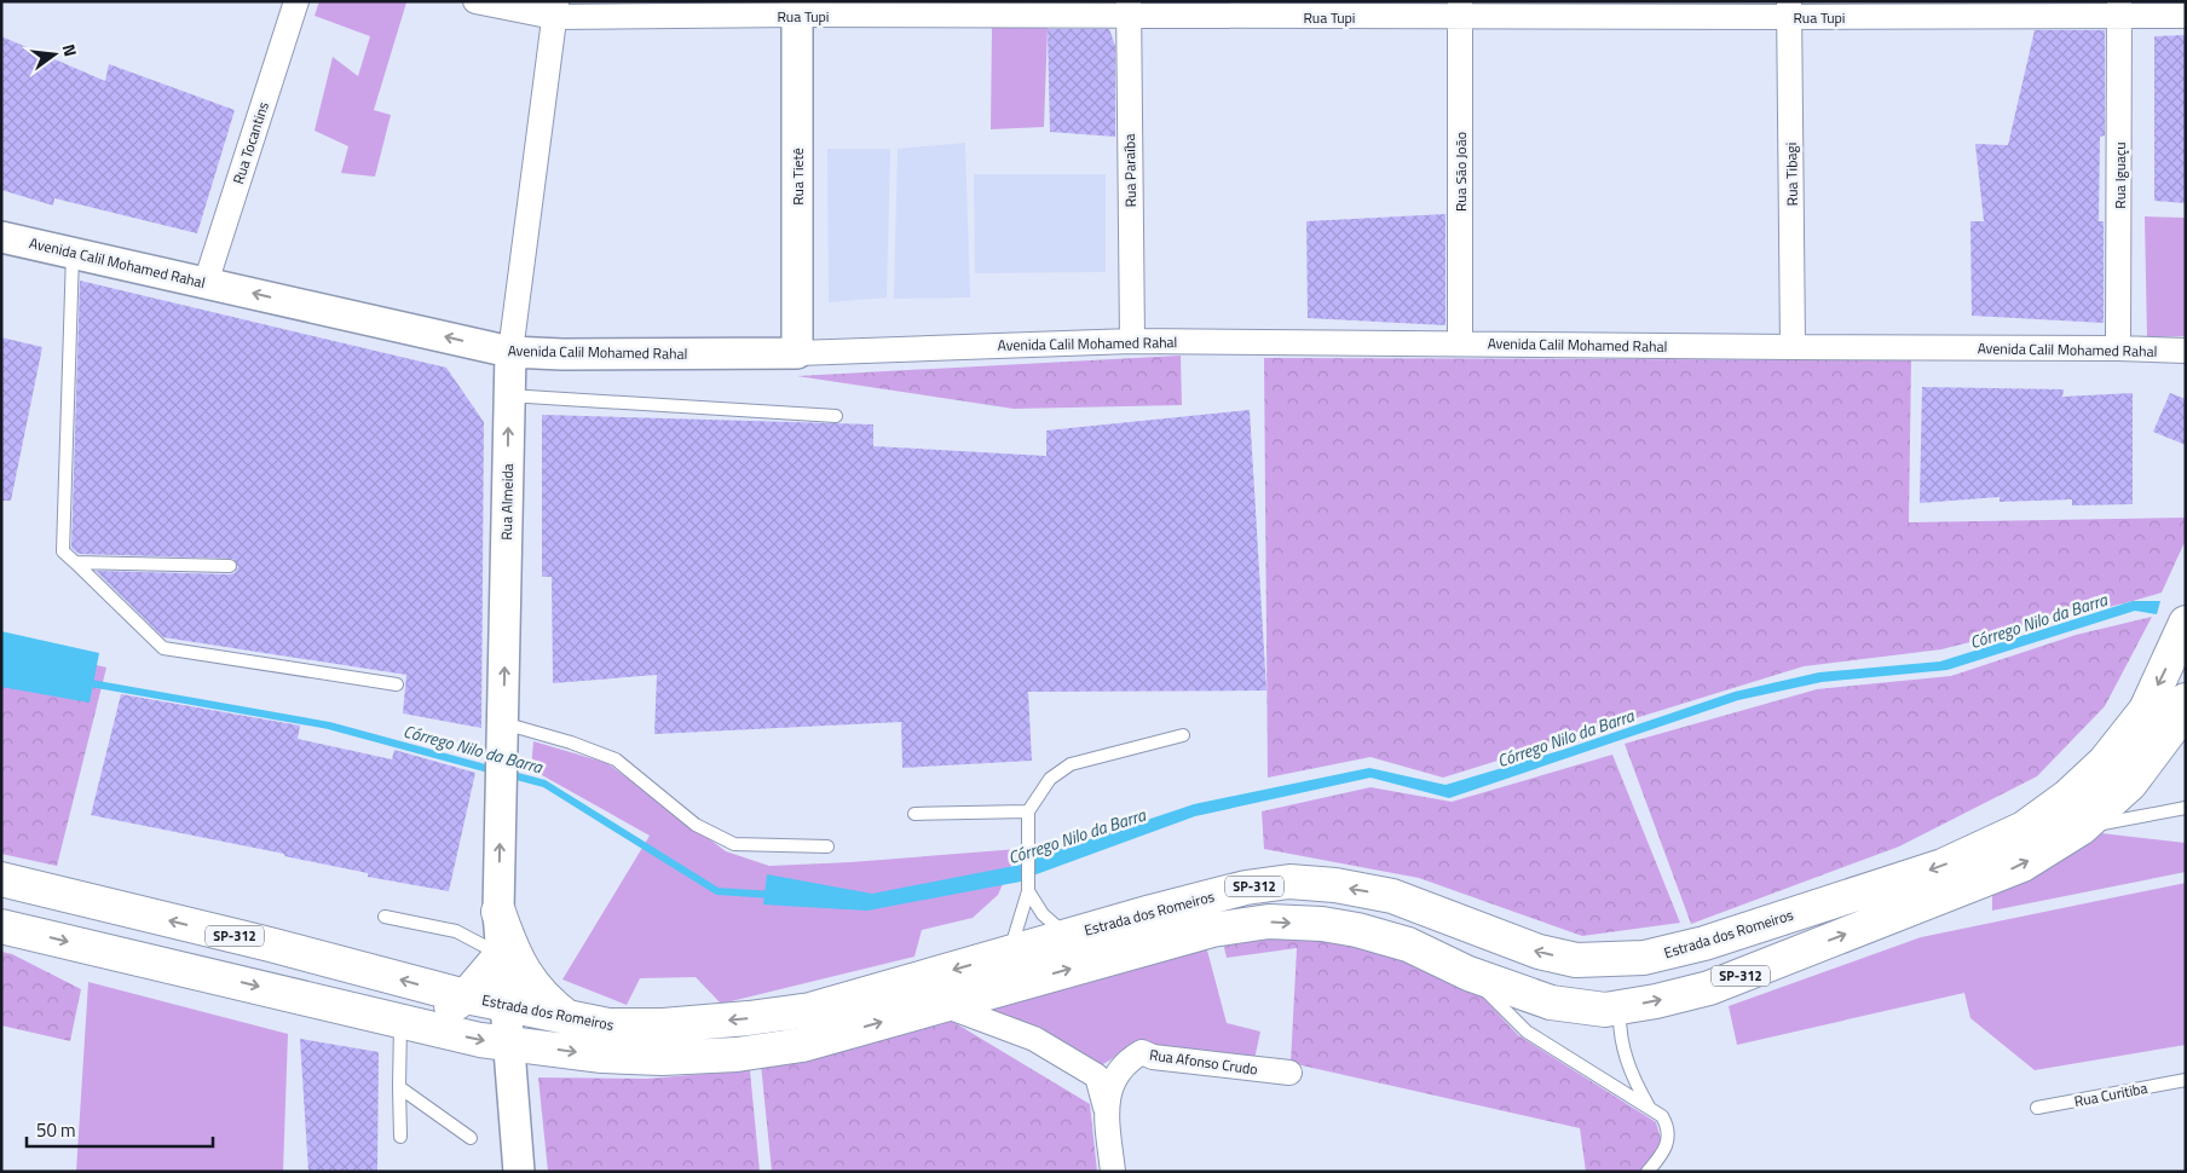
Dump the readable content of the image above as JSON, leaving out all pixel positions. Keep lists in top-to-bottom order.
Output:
{
  "streets": {
    "main road": ["SP-312", "Estrada dos Romeiros"],
    "street": [
      "Rua Tupi",
      "Rua Tocantins",
      "Rua Paraíba",
      "Rua São João",
      "Rua Tibagi",
      "Rua Iguaçu",
      "Rua Tietê",
      "Avenida Calil Mohamed Rahal",
      "Rua Almeida",
      "Rua Afonso Crudo"
    ],
    "lane": ["Rua Curitiba"]
  },
  "crossings": [
    ["Rua Tupi", "Rua Paraíba"],
    ["Rua Tupi", "Rua São João"],
    ["Rua Tupi", "Rua Tibagi"],
    ["Rua Tupi", "Rua Iguaçu"],
    ["Rua Tupi", "Rua Tietê"],
    ["Rua Tupi", "Rua Almeida"],
    ["Rua Tocantins", "Avenida Calil Mohamed Rahal"],
    ["Rua Paraíba", "Avenida Calil Mohamed Rahal"],
    ["Rua São João", "Avenida Calil Mohamed Rahal"],
    ["Rua Tibagi", "Avenida Calil Mohamed Rahal"],
    ["Rua Iguaçu", "Avenida Calil Mohamed Rahal"],
    ["Rua Tietê", "Avenida Calil Mohamed Rahal"],
    ["Avenida Calil Mohamed Rahal", "Rua Almeida"],
    ["Rua Almeida", "SP-312"],
    ["Rua Almeida", "Estrada dos Romeiros"]
  ],
  "one_way": ["Rua Almeida"],
  "water": ["Córrego Nilo da Barra"],
  "scale_bar": "50 m",
  "north": "right"
}
